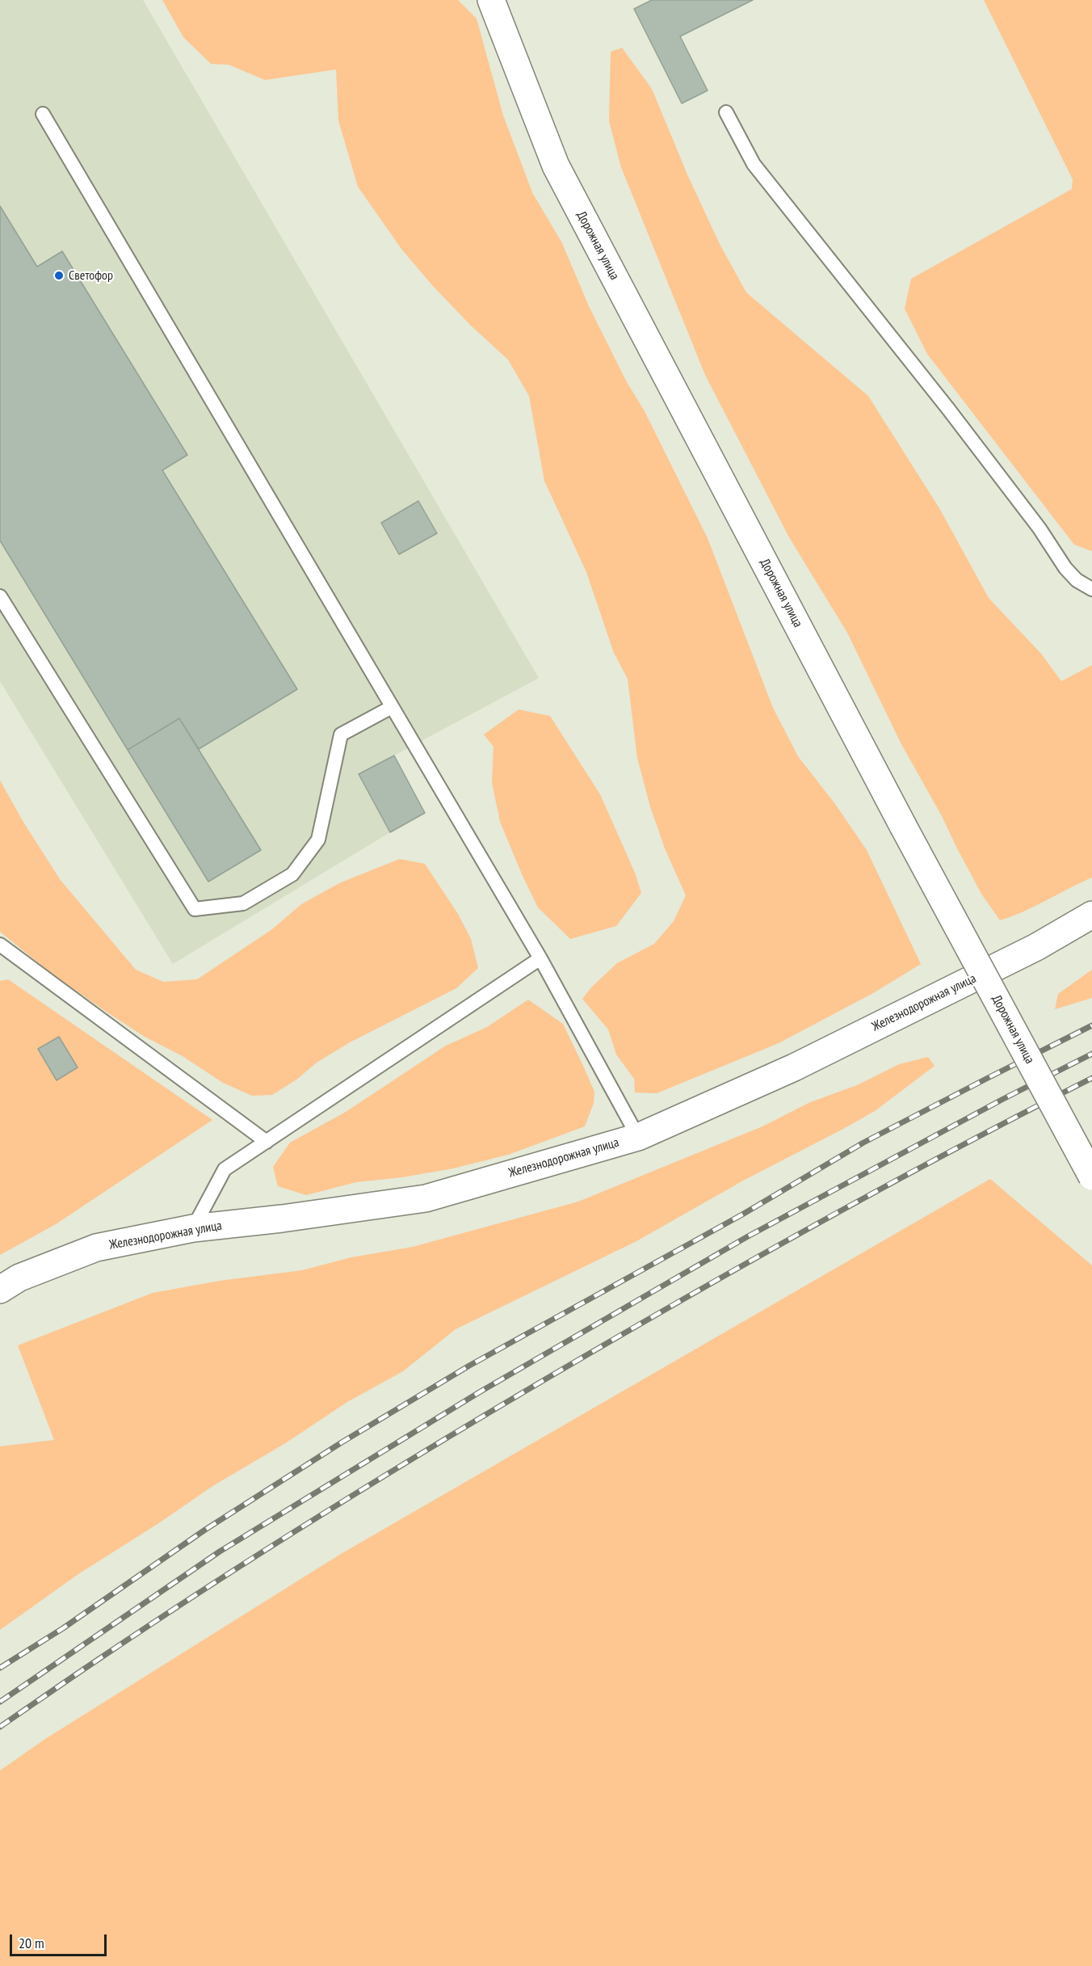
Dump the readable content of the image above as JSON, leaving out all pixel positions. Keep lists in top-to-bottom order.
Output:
{
  "streets": {
    "street": ["Дорожная улица", "Железнодорожная улица"]
  },
  "places": ["Светофор"],
  "scale_bar": "20 m"
}
